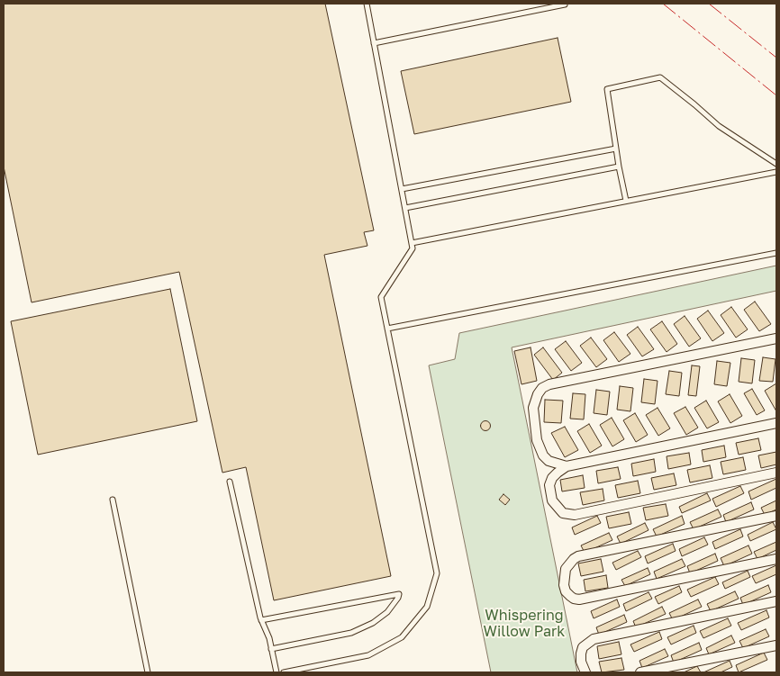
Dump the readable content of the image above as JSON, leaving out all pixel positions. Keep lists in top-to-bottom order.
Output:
{
  "parks": ["Whispering Willow Park"]
}
